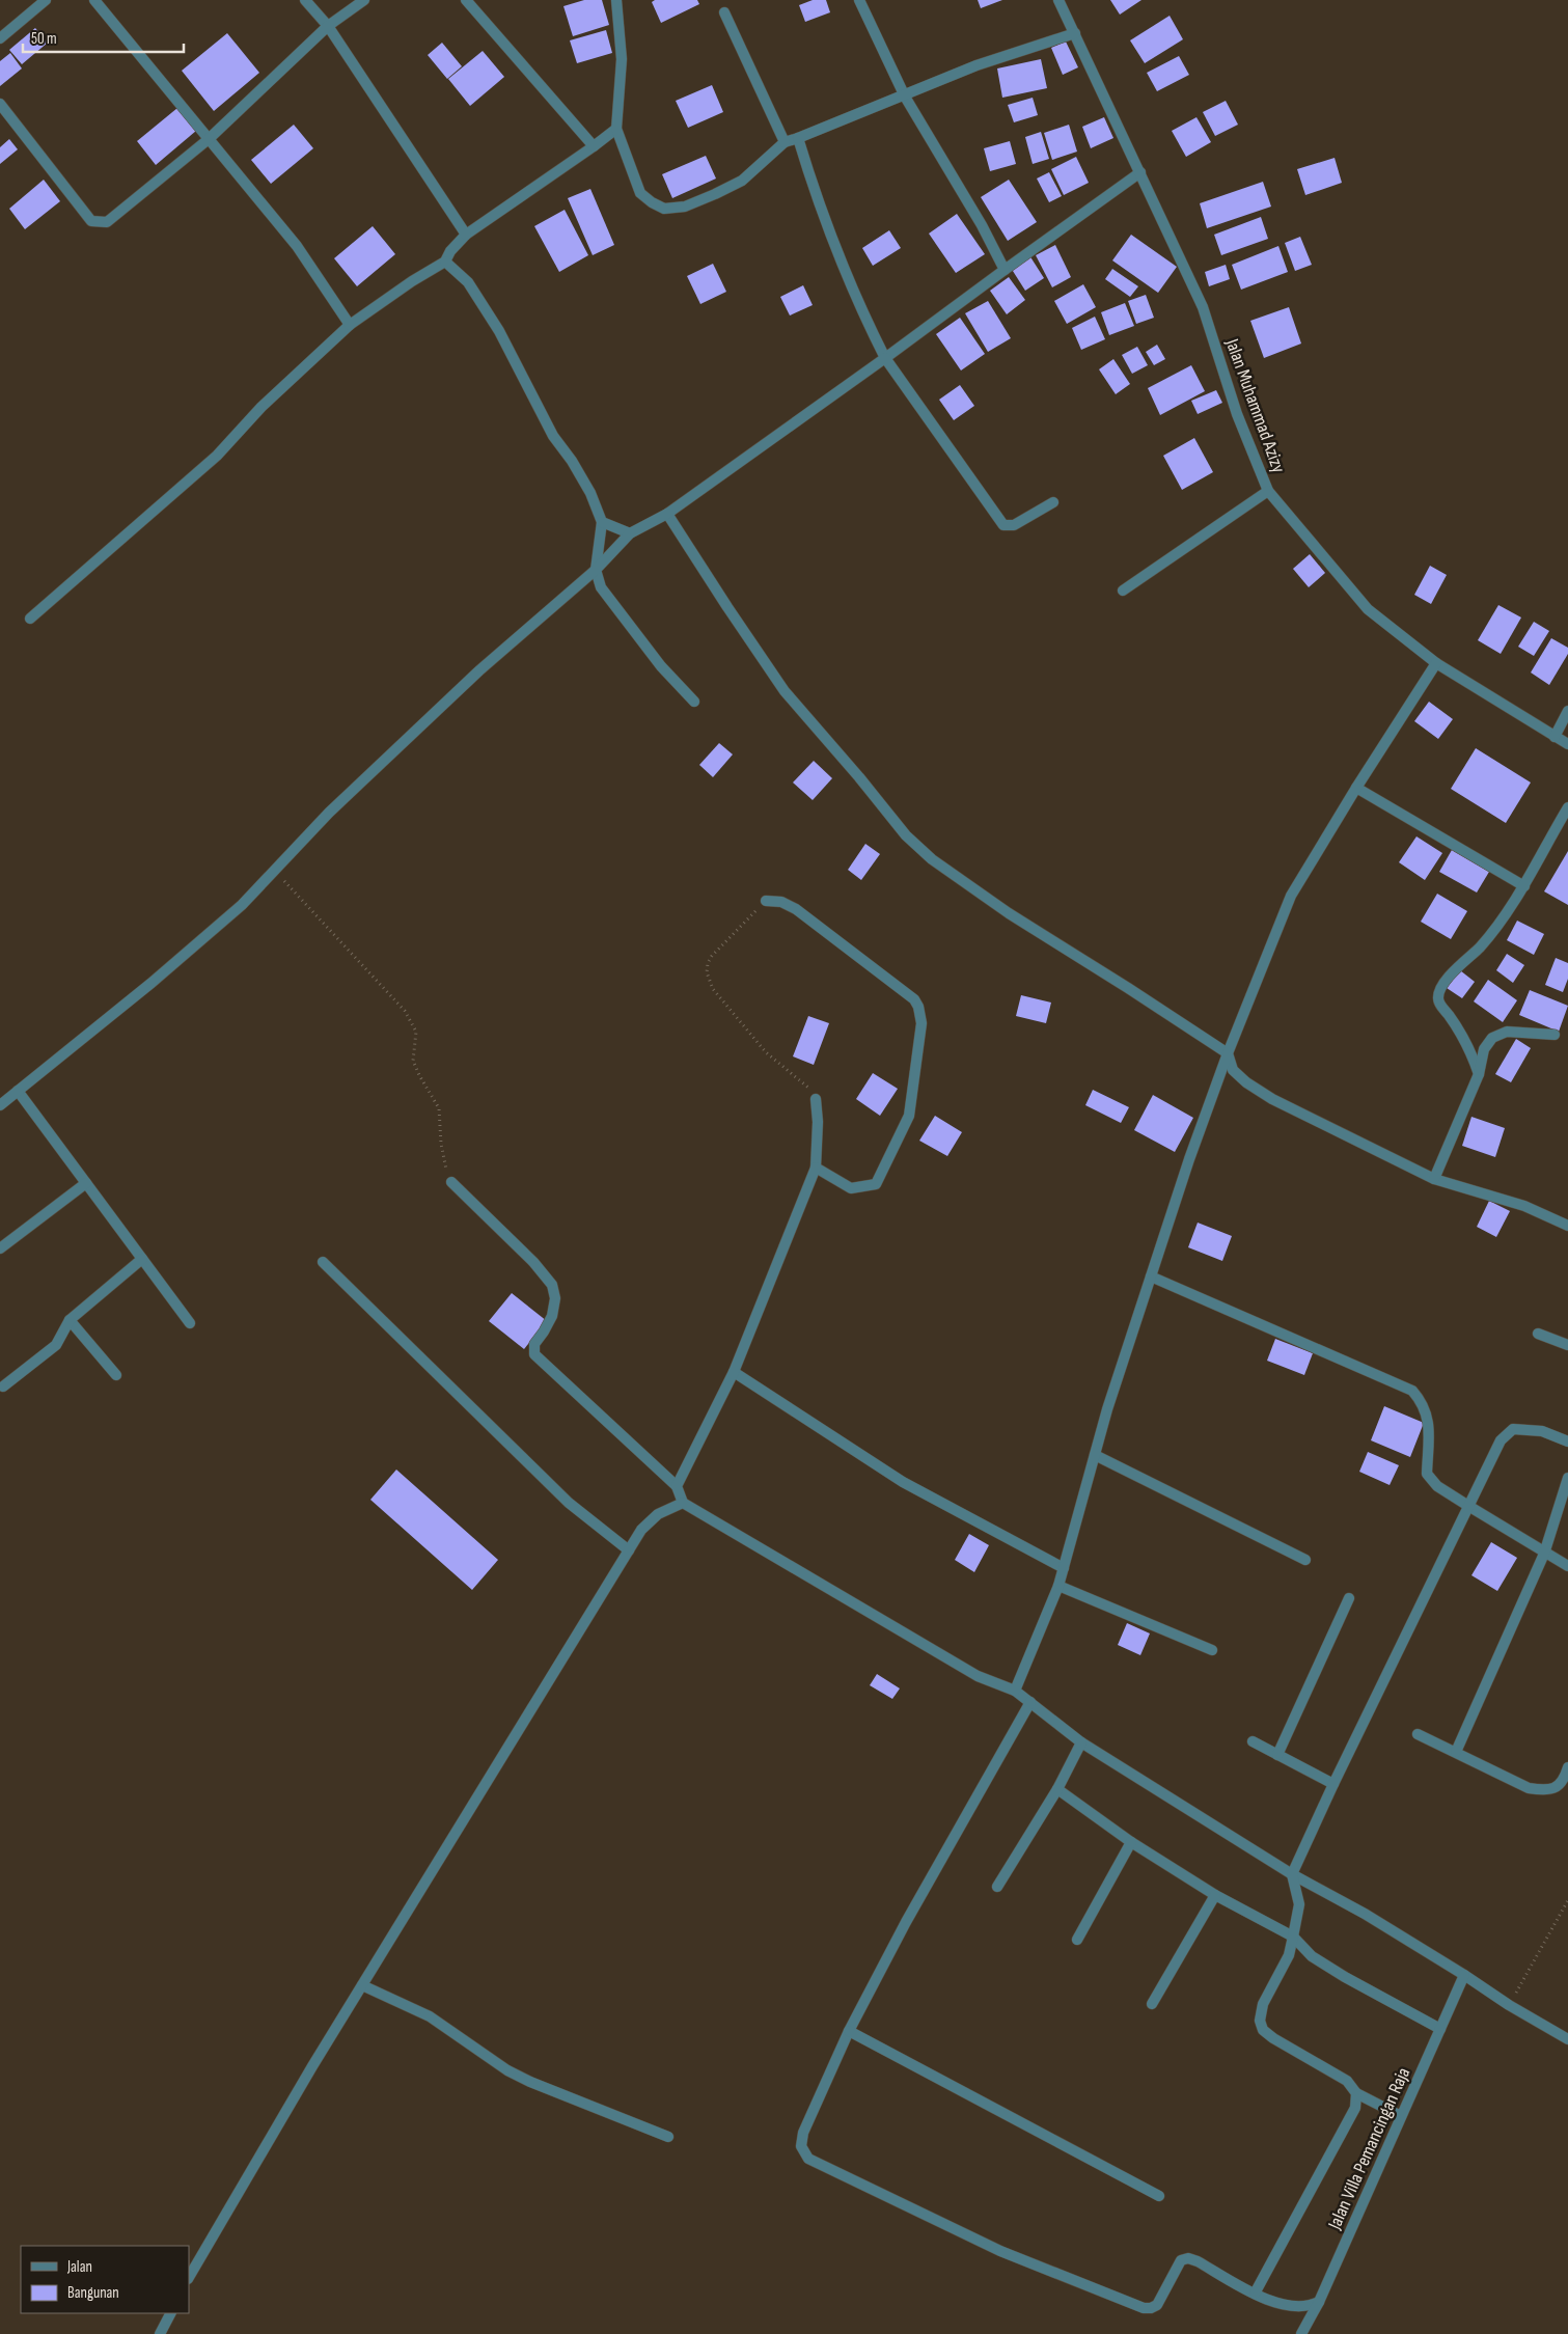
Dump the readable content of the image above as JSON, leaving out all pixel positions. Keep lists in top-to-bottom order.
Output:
{
  "streets": {
    "street": ["Jalan Muhammad Azizy", "Jalan Villa Pemancingan Raja"]
  },
  "legend": ["Jalan", "Bangunan"],
  "scale_bar": "50 m"
}
